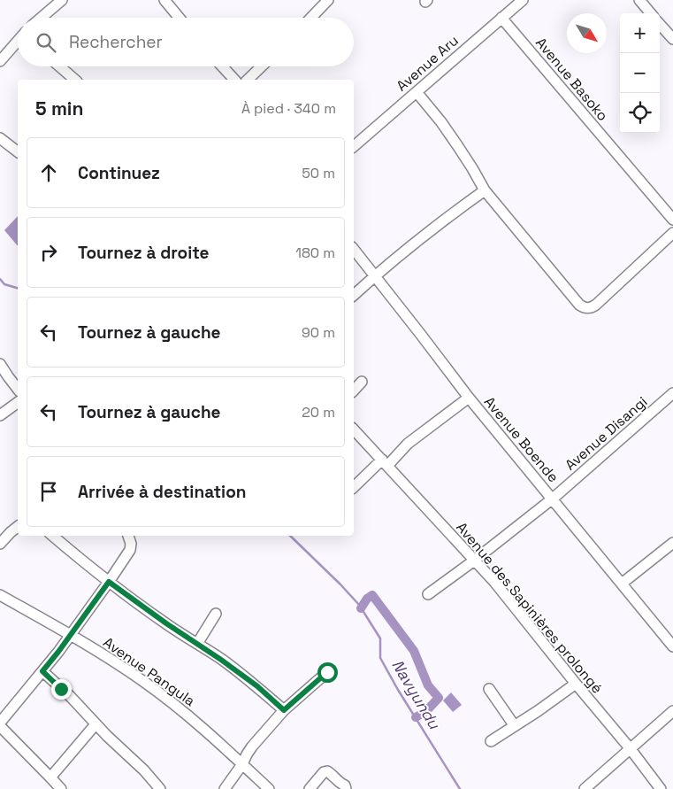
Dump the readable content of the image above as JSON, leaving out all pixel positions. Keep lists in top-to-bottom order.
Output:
{
  "streets": {
    "street": [
      "Avenue Aru",
      "Avenue Basoko",
      "Avenue Disangi",
      "Avenue Boende",
      "Avenue des Sapinières prolongé",
      "Avenue Pangula"
    ]
  },
  "crossings": [
    ["Avenue Aru", "Avenue Basoko"],
    ["Avenue Disangi", "Avenue Boende"],
    ["Avenue Disangi", "Avenue des Sapinières prolongé"]
  ],
  "water": ["Navyundu"],
  "north": "bottom right",
  "page": {
    "map_buttons": ["+", "−"],
    "search": "Rechercher",
    "heading": ["5 min", "À pied · 340 m"],
    "list": [
      ["Continuez", "50 m"],
      ["Tournez à droite", "180 m"],
      ["Tournez à gauche", "90 m"],
      ["Tournez à gauche", "20 m"],
      "Arrivée à destination"
    ]
  }
}
